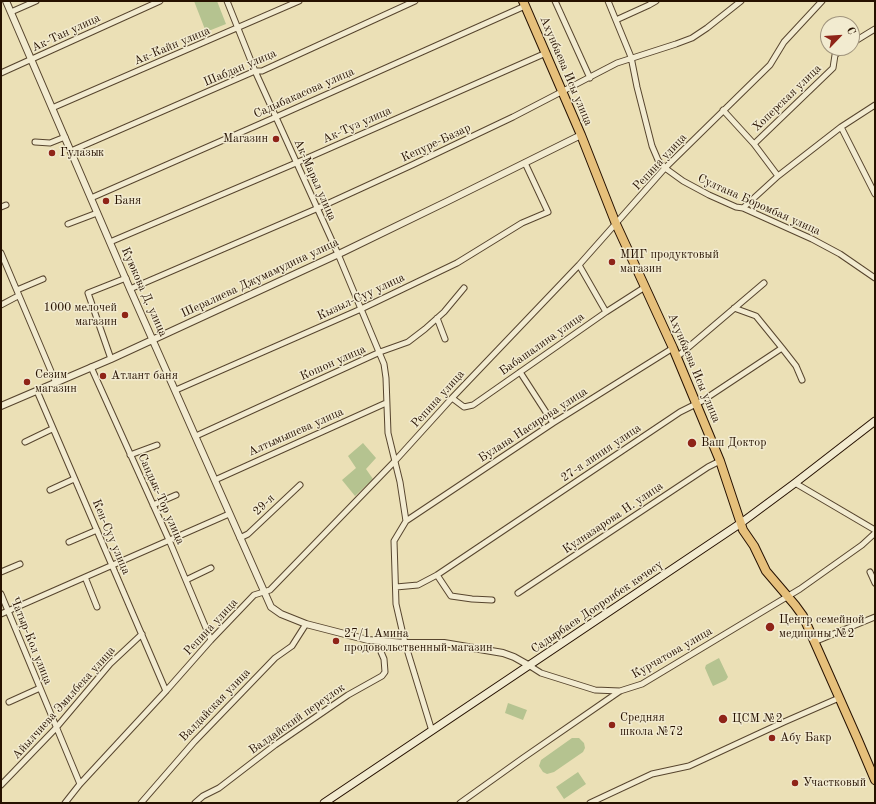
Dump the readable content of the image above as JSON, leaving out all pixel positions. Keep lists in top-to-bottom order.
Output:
{
  "streets": {
    "main road": ["Ахунбаева Исы улица", "Садырбаев Дооронбек көчөсү"],
    "street": [
      "Ак-Тан улица",
      "Ак-Кайн улица",
      "Шабдан улица",
      "Садыбакасова улица",
      "Хоперская улица",
      "Ак-Туз улица",
      "Кепуре-Базар",
      "Репина улица",
      "Ак-Марал улица",
      "Султана Боромбая улица",
      "Шералиева Джумамудина улица",
      "Куюкова Д. улица",
      "Кызыл-Суу улица",
      "Бабашалина улица",
      "Кошон улица",
      "Булана Насирова улица",
      "Алтымышева улица",
      "27-я линия улица",
      "Сандык-Тор улица",
      "29-я",
      "Кулназарова Н. улица",
      "Кен-Суу улица",
      "Чатыр-Кол улица",
      "Курчатова улица",
      "Айылчиева Эмилбека улица",
      "Валдайская улица",
      "Валдайский переулок"
    ]
  },
  "crossings": [
    ["Ак-Тан улица", "Куюкова Д. улица"],
    ["Ак-Кайн улица", "Ак-Марал улица"],
    ["Ак-Кайн улица", "Куюкова Д. улица"],
    ["Шабдан улица", "Ак-Марал улица"],
    ["Шабдан улица", "Куюкова Д. улица"],
    ["Ахунбаева Исы улица", "Садыбакасова улица"],
    ["Ахунбаева Исы улица", "Ак-Туз улица"],
    ["Ахунбаева Исы улица", "Кепуре-Базар"],
    ["Ахунбаева Исы улица", "Репина улица"],
    ["Ахунбаева Исы улица", "Шералиева Джумамудина улица"],
    ["Ахунбаева Исы улица", "Бабашалина улица"],
    ["Ахунбаева Исы улица", "Булана Насирова улица"],
    ["Ахунбаева Исы улица", "27-я линия улица"],
    ["Ахунбаева Исы улица", "Кулназарова Н. улица"],
    ["Ахунбаева Исы улица", "Садырбаев Дооронбек көчөсү"],
    ["Ахунбаева Исы улица", "Курчатова улица"],
    ["Садыбакасова улица", "Ак-Марал улица"],
    ["Садыбакасова улица", "Куюкова Д. улица"],
    ["Хоперская улица", "Репина улица"],
    ["Ак-Туз улица", "Ак-Марал улица"],
    ["Ак-Туз улица", "Куюкова Д. улица"],
    ["Кепуре-Базар", "Ак-Марал улица"],
    ["Кепуре-Базар", "Султана Боромбая улица"],
    ["Кепуре-Базар", "Куюкова Д. улица"],
    ["Репина улица", "Ак-Марал улица"],
    ["Репина улица", "Султана Боромбая улица"],
    ["Репина улица", "Куюкова Д. улица"],
    ["Репина улица", "Бабашалина улица"],
    ["Репина улица", "Сандык-Тор улица"],
    ["Репина улица", "Кен-Суу улица"],
    ["Репина улица", "Чатыр-Кол улица"],
    ["Ак-Марал улица", "Шералиева Джумамудина улица"],
    ["Ак-Марал улица", "Кызыл-Суу улица"],
    ["Ак-Марал улица", "Кошон улица"],
    ["Ак-Марал улица", "Алтымышева улица"],
    ["Шералиева Джумамудина улица", "Куюкова Д. улица"],
    ["Шералиева Джумамудина улица", "Кызыл-Суу улица"],
    ["Шералиева Джумамудина улица", "Сандык-Тор улица"],
    ["Шералиева Джумамудина улица", "Кен-Суу улица"],
    ["Куюкова Д. улица", "Кызыл-Суу улица"],
    ["Куюкова Д. улица", "Кошон улица"],
    ["Куюкова Д. улица", "Алтымышева улица"],
    ["Куюкова Д. улица", "29-я"],
    ["Кен-Суу улица", "Айылчиева Эмилбека улица"],
    ["Чатыр-Кол улица", "Айылчиева Эмилбека улица"]
  ],
  "places": [
    "Магазин",
    "Гулазык",
    "Баня",
    "МИГ продуктовый магазин",
    "1000 мелочей магазин",
    "Атлант баня",
    "Сезим магазин",
    "Ваш Доктор",
    "Центр семейной медицины №2",
    "27/1 Амина продовольственный магазин",
    "ЦСМ №2",
    "Средняя школа №72",
    "Абу Бакр",
    "Участковый"
  ],
  "north": "top right"
}
